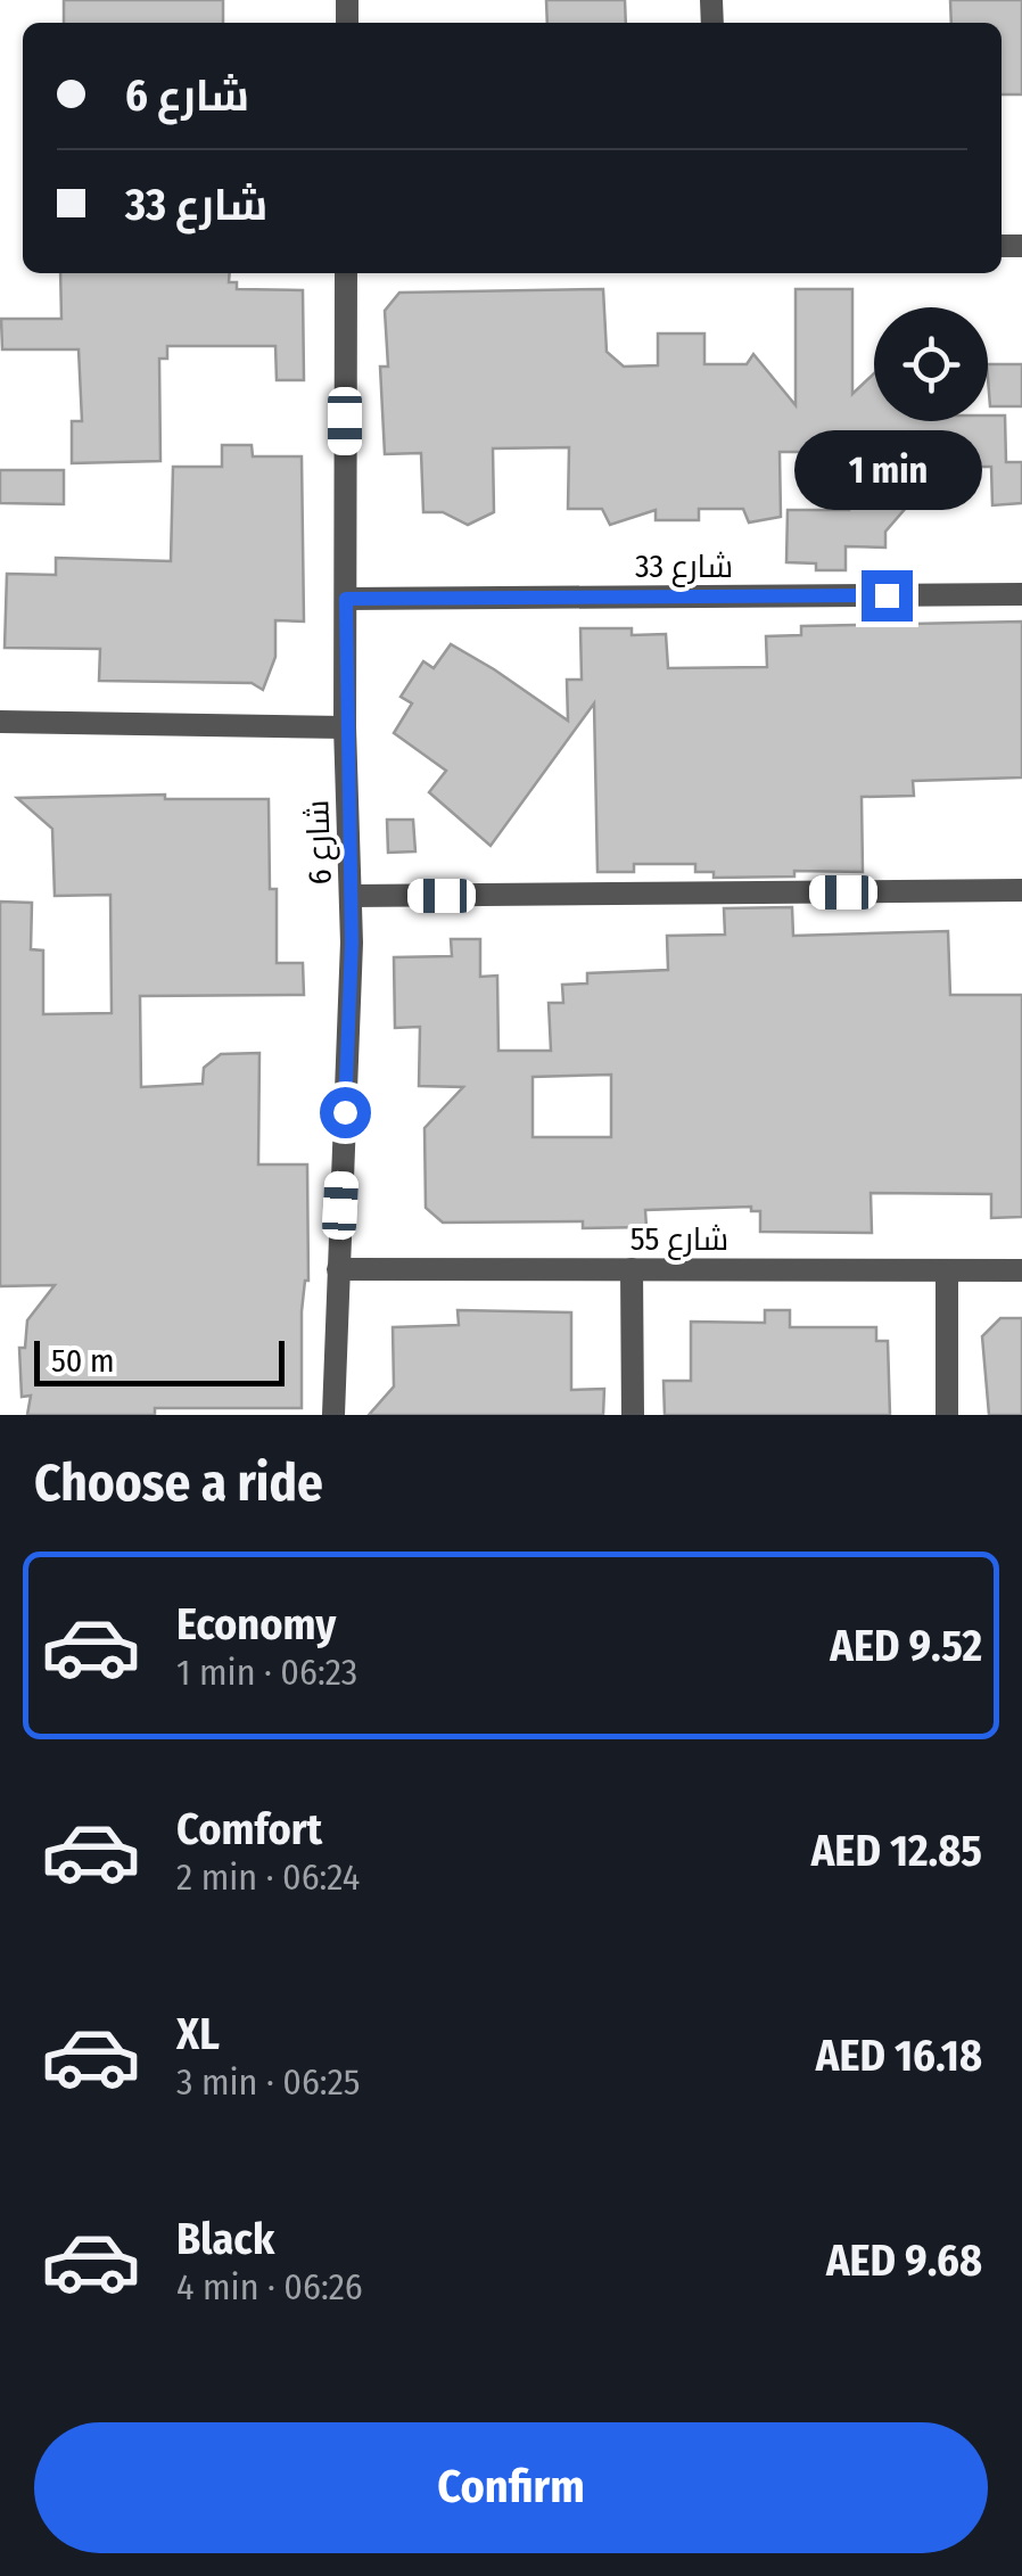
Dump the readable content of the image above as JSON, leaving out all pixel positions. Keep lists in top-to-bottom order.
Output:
{
  "streets": {
    "street": ["شارع 33", "شارع 6", "شارع 55"]
  },
  "crossings": [
    ["شارع 33", "شارع 6"],
    ["شارع 6", "شارع 55"]
  ],
  "scale_bar": "50 m",
  "page": {
    "banner": ["شارع 6", "شارع 33"],
    "bubble": "1 min",
    "scale": "50 m",
    "heading": "Choose a ride",
    "list": [
      {
        "name": "Economy",
        "note": "1 min · 06:23",
        "value": "AED 9.52"
      },
      {
        "name": "Comfort",
        "note": "2 min · 06:24",
        "value": "AED 12.85"
      },
      {
        "name": "XL",
        "note": "3 min · 06:25",
        "value": "AED 16.18"
      },
      {
        "name": "Black",
        "note": "4 min · 06:26",
        "value": "AED 9.68"
      }
    ],
    "buttons": "Confirm"
  }
}
